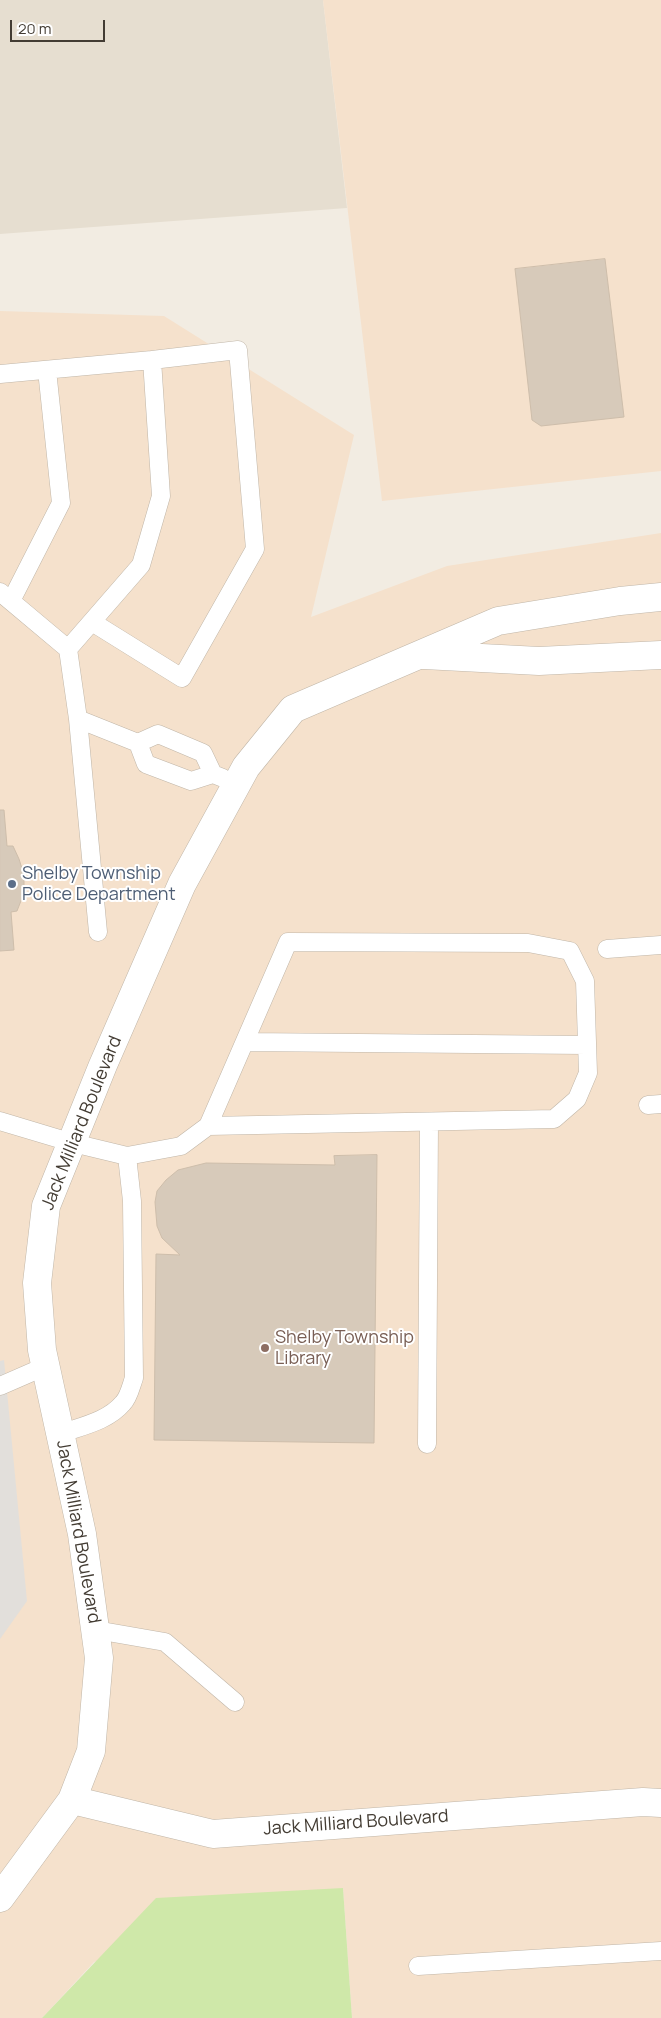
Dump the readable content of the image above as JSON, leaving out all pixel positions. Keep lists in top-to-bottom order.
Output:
{
  "streets": {
    "street": ["Jack Milliard Boulevard"]
  },
  "places": ["Shelby Township Police Department", "Shelby Township Library"],
  "scale_bar": "20 m"
}
